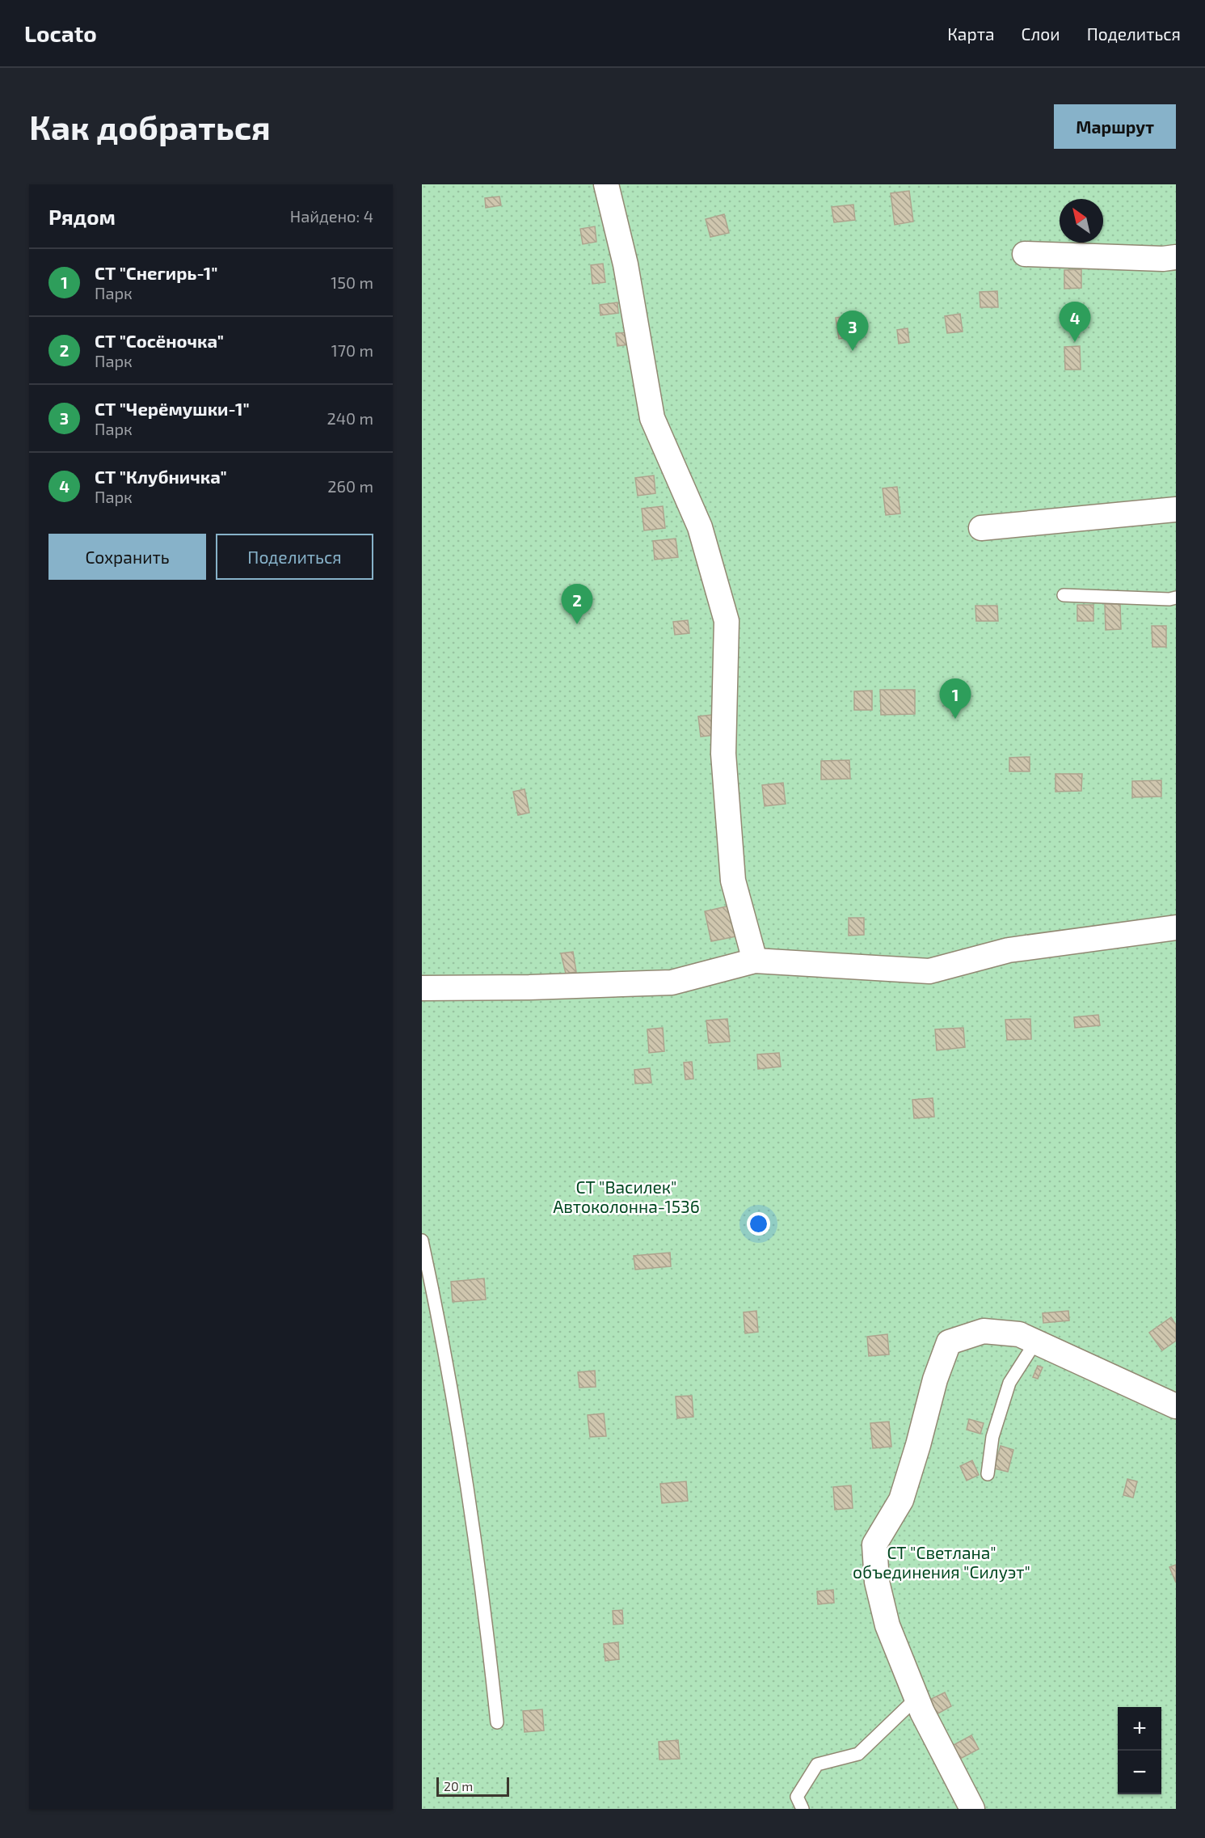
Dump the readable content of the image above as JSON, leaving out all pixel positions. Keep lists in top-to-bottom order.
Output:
{
  "parks": ["СТ \"Василек\" Автоколонна-1536", "СТ \"Светлана\" объединения \"Силуэт\""],
  "scale_bar": "20 m",
  "north": "top left",
  "page": {
    "header": "Locato",
    "nav": ["Карта", "Слои", "Поделиться"],
    "buttons": [
      "Маршрут",
      ["Сохранить", "Поделиться"]
    ],
    "title": "Как добраться",
    "heading": ["Рядом", "Найдено: 4"],
    "list": [
      {
        "mark": "1",
        "name": "СТ \"Снегирь-1\"",
        "note": "Парк",
        "value": "150 m"
      },
      {
        "mark": "2",
        "name": "СТ \"Сосёночка\"",
        "note": "Парк",
        "value": "170 m"
      },
      {
        "mark": "3",
        "name": "СТ \"Черёмушки-1\"",
        "note": "Парк",
        "value": "240 m"
      },
      {
        "mark": "4",
        "name": "СТ \"Клубничка\"",
        "note": "Парк",
        "value": "260 m"
      }
    ],
    "pins": [
      "4",
      "3",
      "2",
      "1"
    ],
    "map_buttons": ["+", "−"],
    "scale": "20 m"
  }
}
